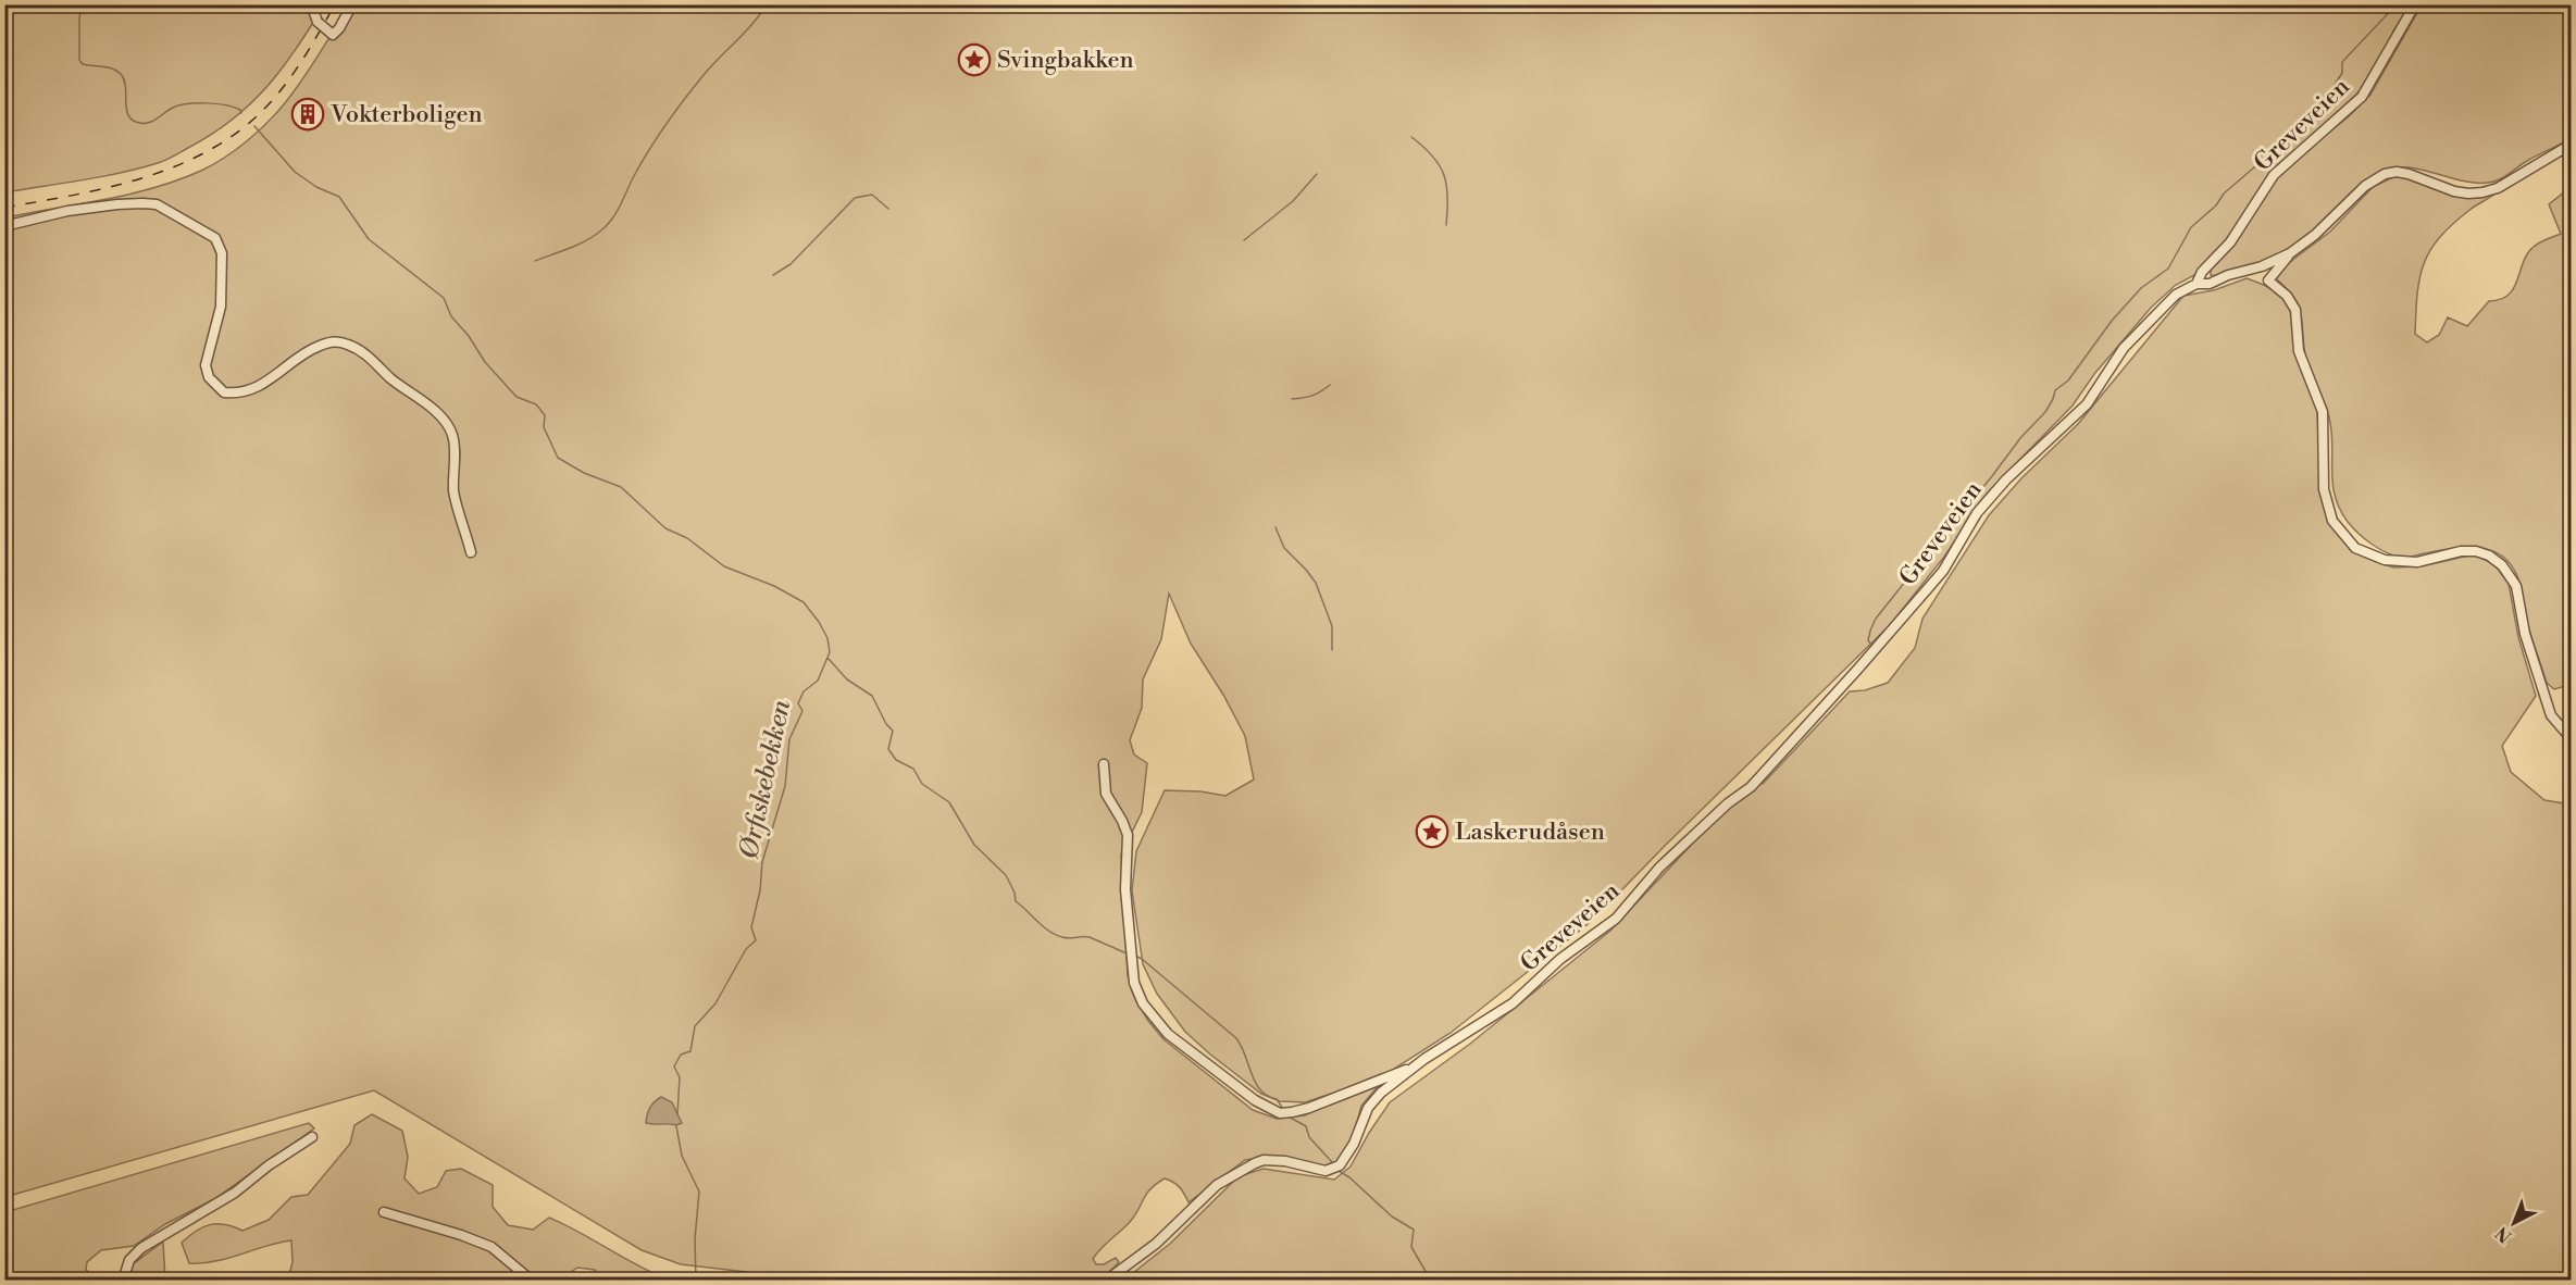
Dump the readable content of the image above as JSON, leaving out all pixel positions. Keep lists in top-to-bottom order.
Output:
{
  "streets": {
    "street": ["Greveveien"]
  },
  "water": ["Ørfiskebekken"],
  "places": {
    "place": ["Svingbakken", "Laskerudåsen"],
    "building": ["Vokterboligen"]
  },
  "north": "bottom left"
}
